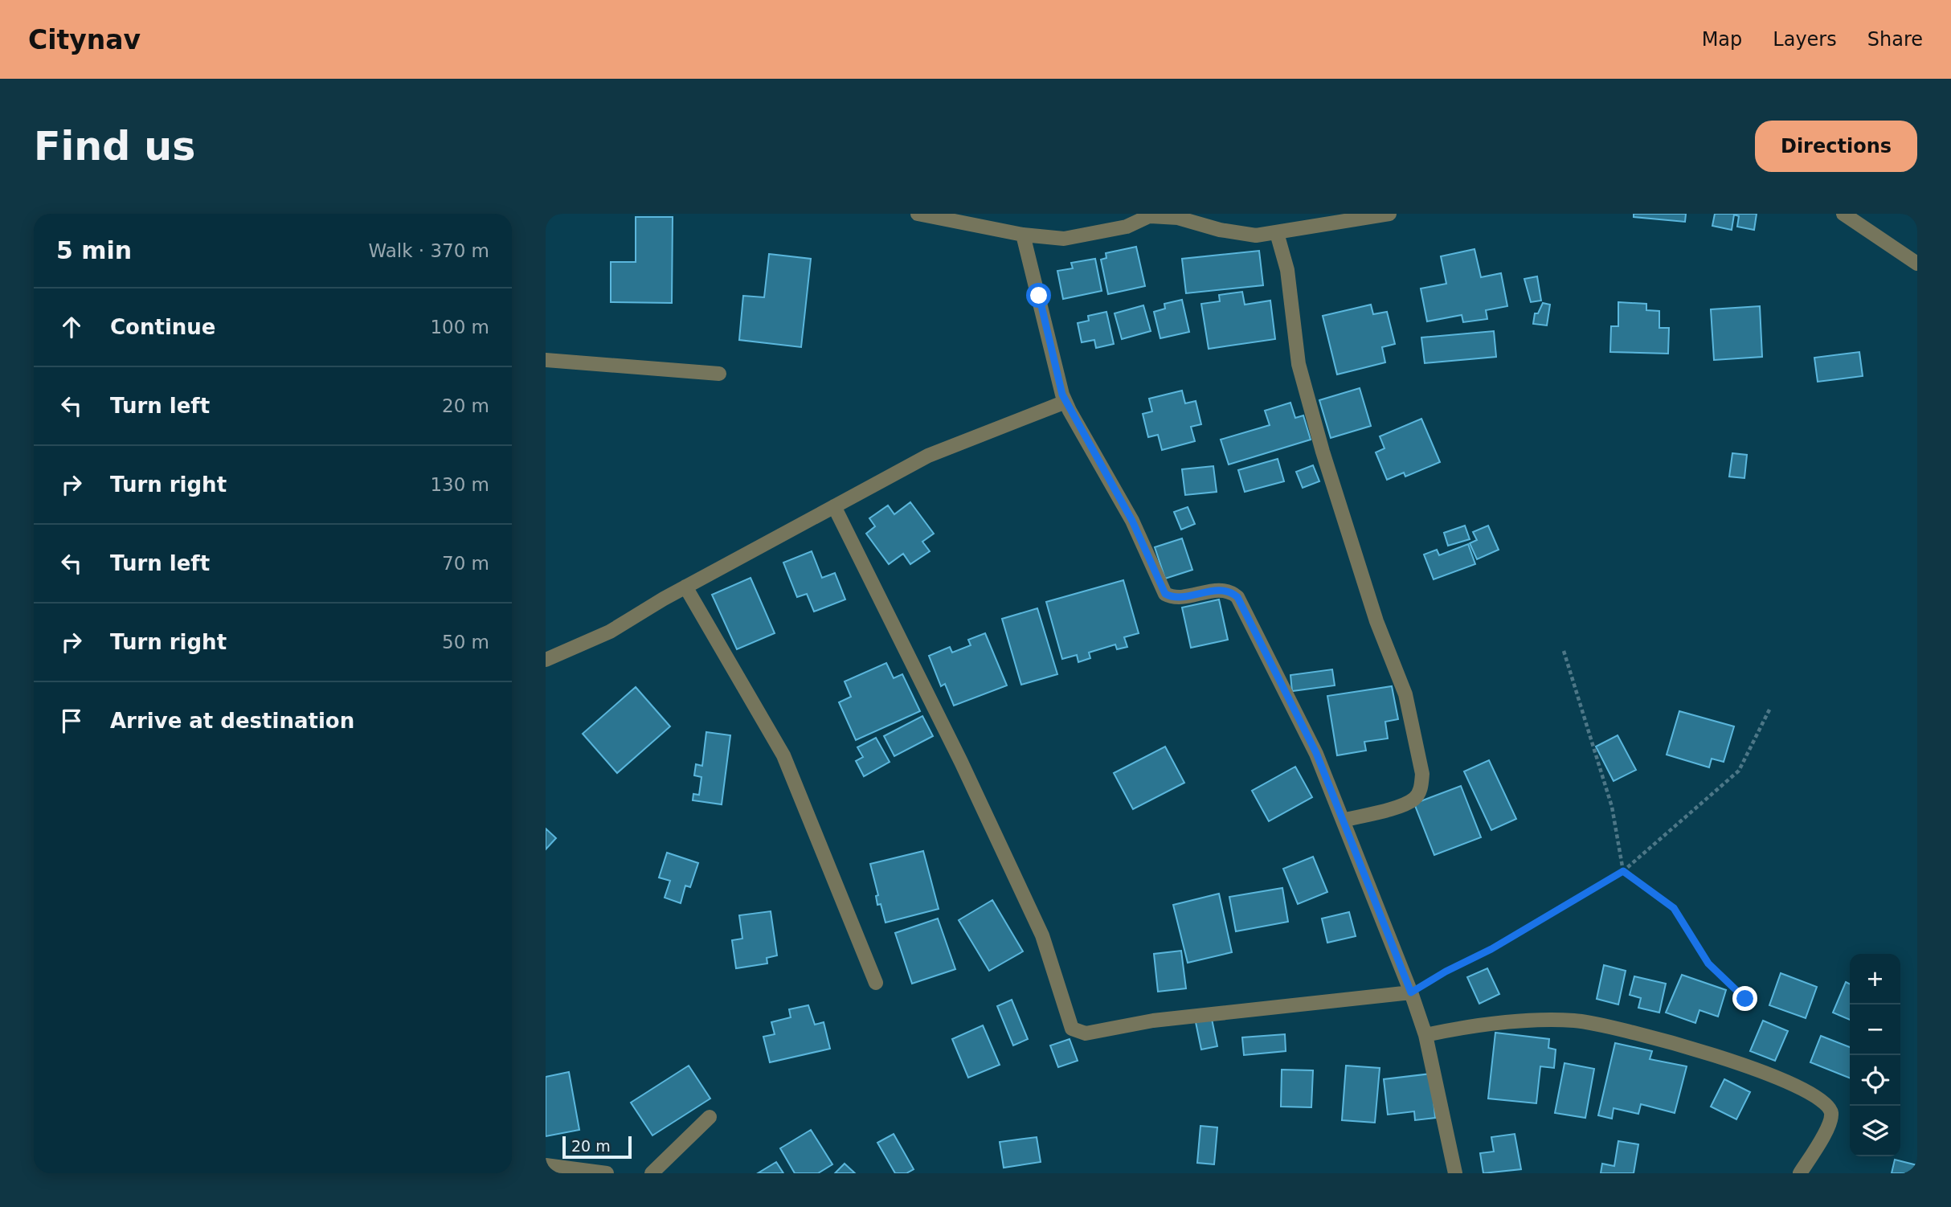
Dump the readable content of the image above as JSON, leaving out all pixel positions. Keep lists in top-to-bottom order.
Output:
{
  "scale_bar": "20 m",
  "page": {
    "header": "Citynav",
    "nav": ["Map", "Layers", "Share"],
    "buttons": "Directions",
    "title": "Find us",
    "heading": ["5 min", "Walk · 370 m"],
    "list": [
      ["Continue", "100 m"],
      ["Turn left", "20 m"],
      ["Turn right", "130 m"],
      ["Turn left", "70 m"],
      ["Turn right", "50 m"],
      "Arrive at destination"
    ],
    "map_buttons": ["+", "−"],
    "scale": "20 m"
  }
}
